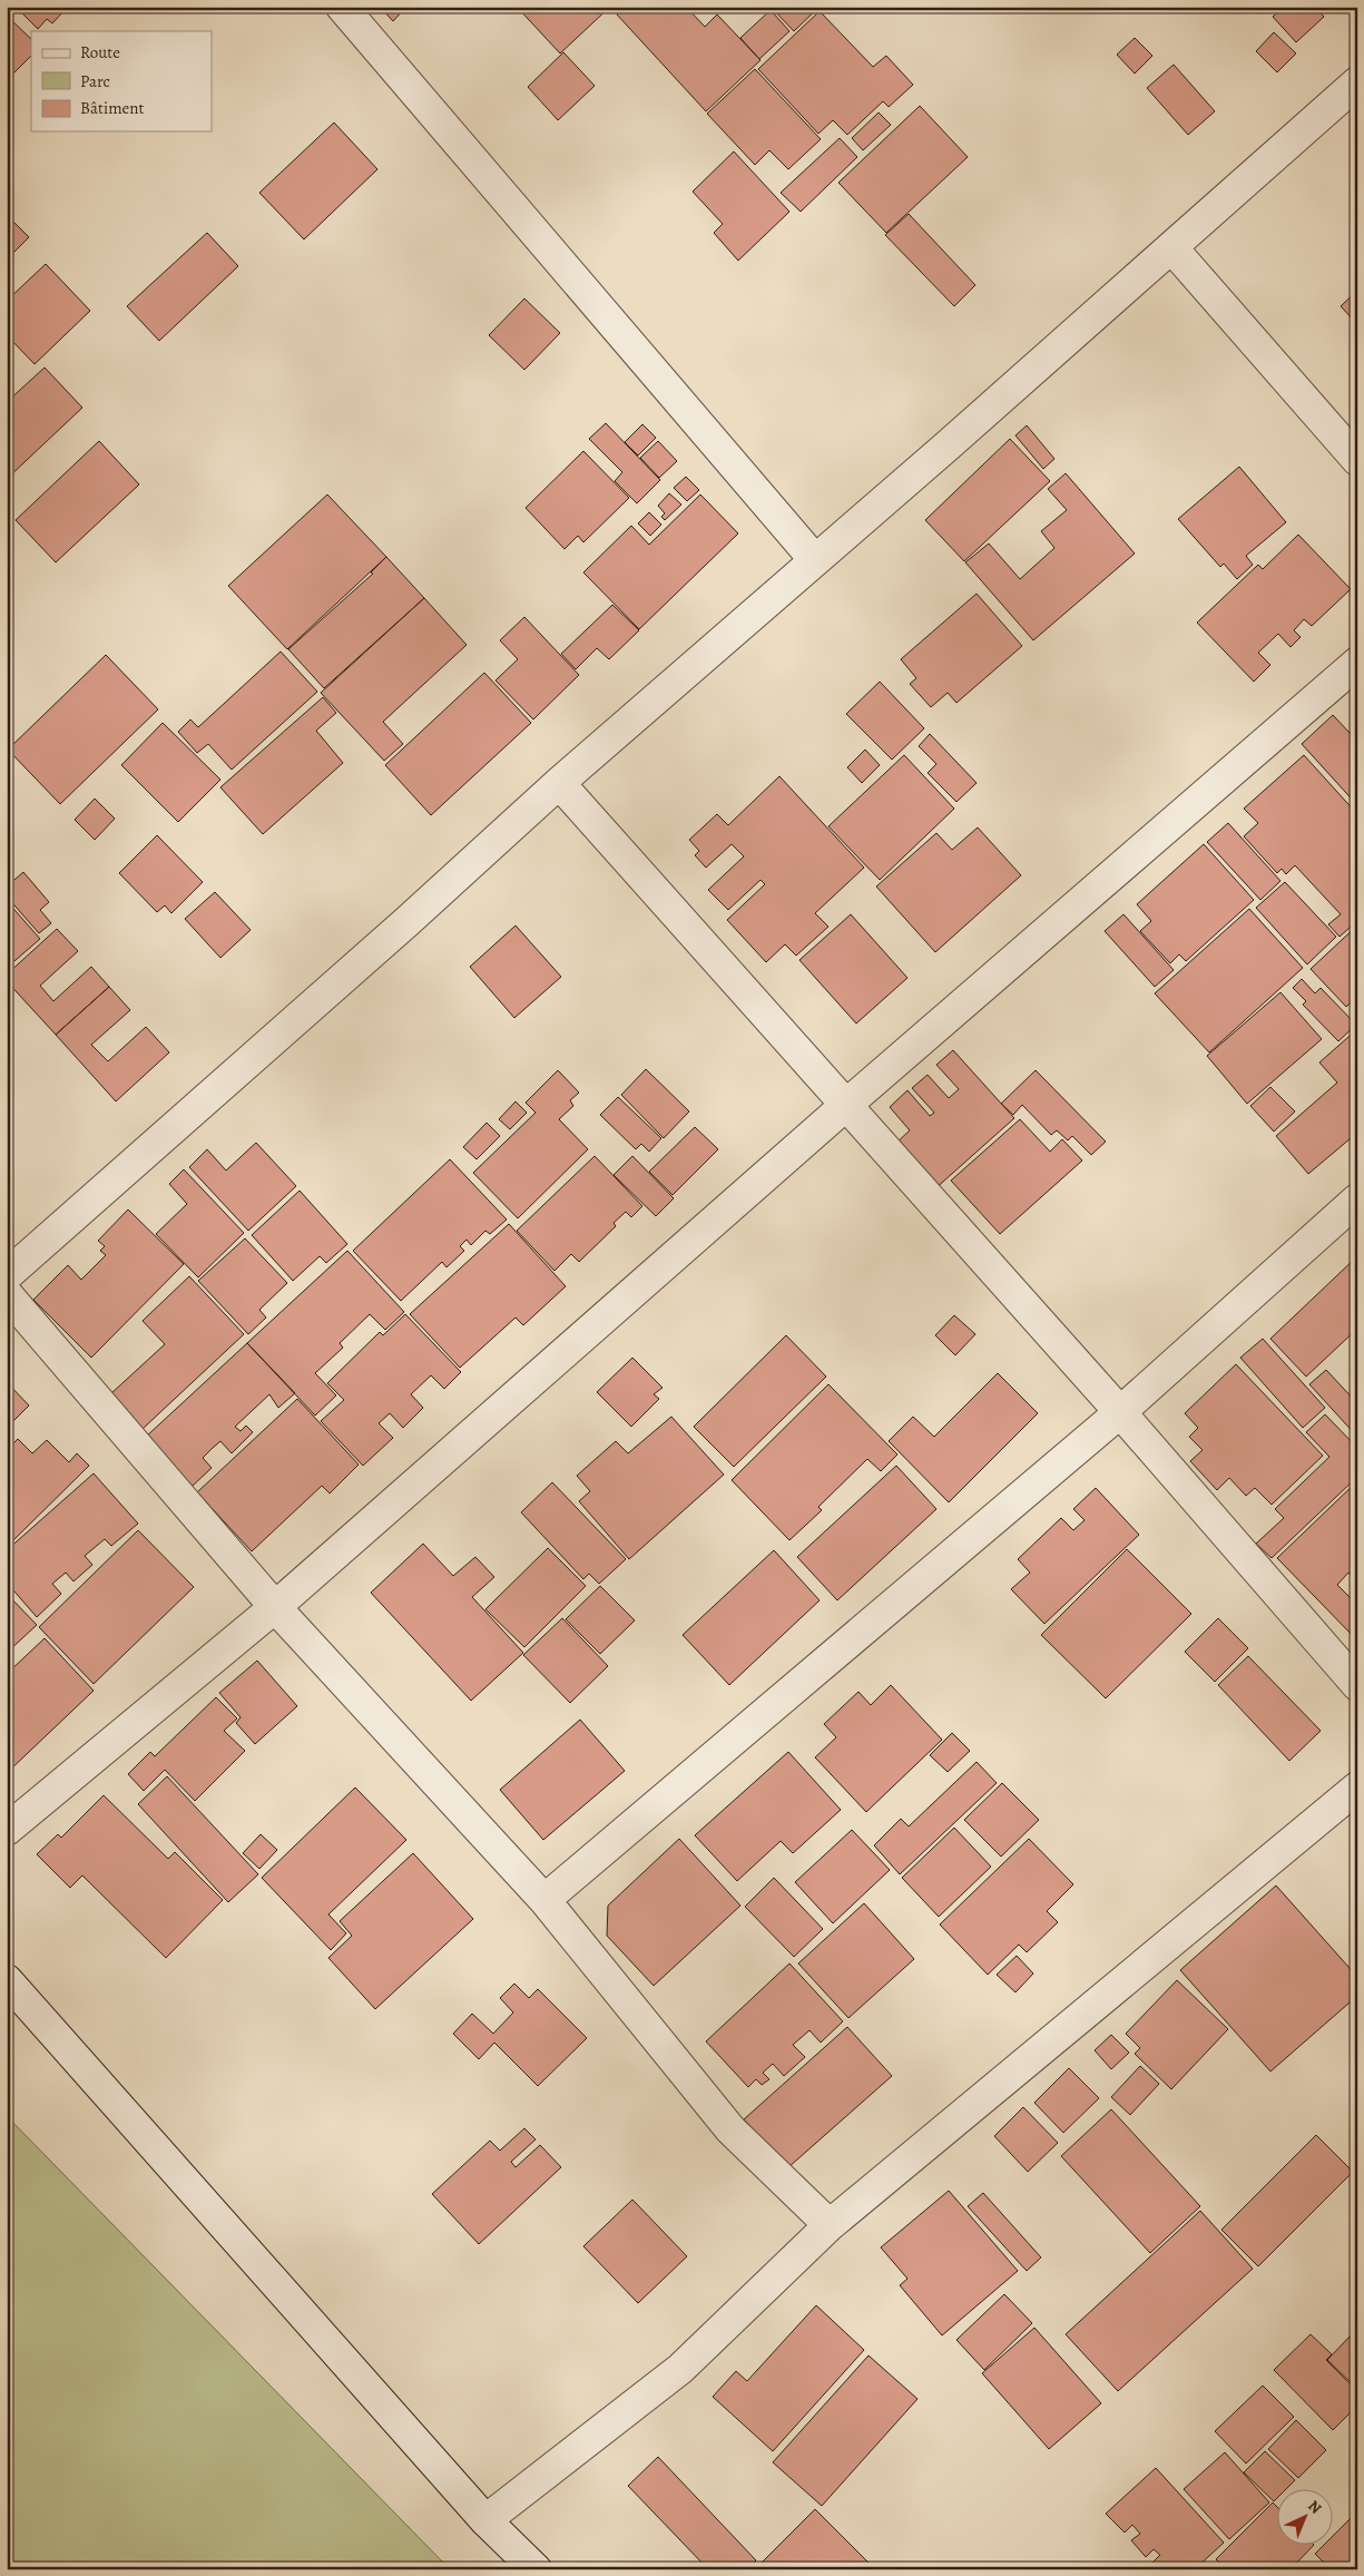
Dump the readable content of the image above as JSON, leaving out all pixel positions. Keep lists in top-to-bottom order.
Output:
{
  "legend": ["Route", "Parc", "Bâtiment"],
  "north": "top right"
}
